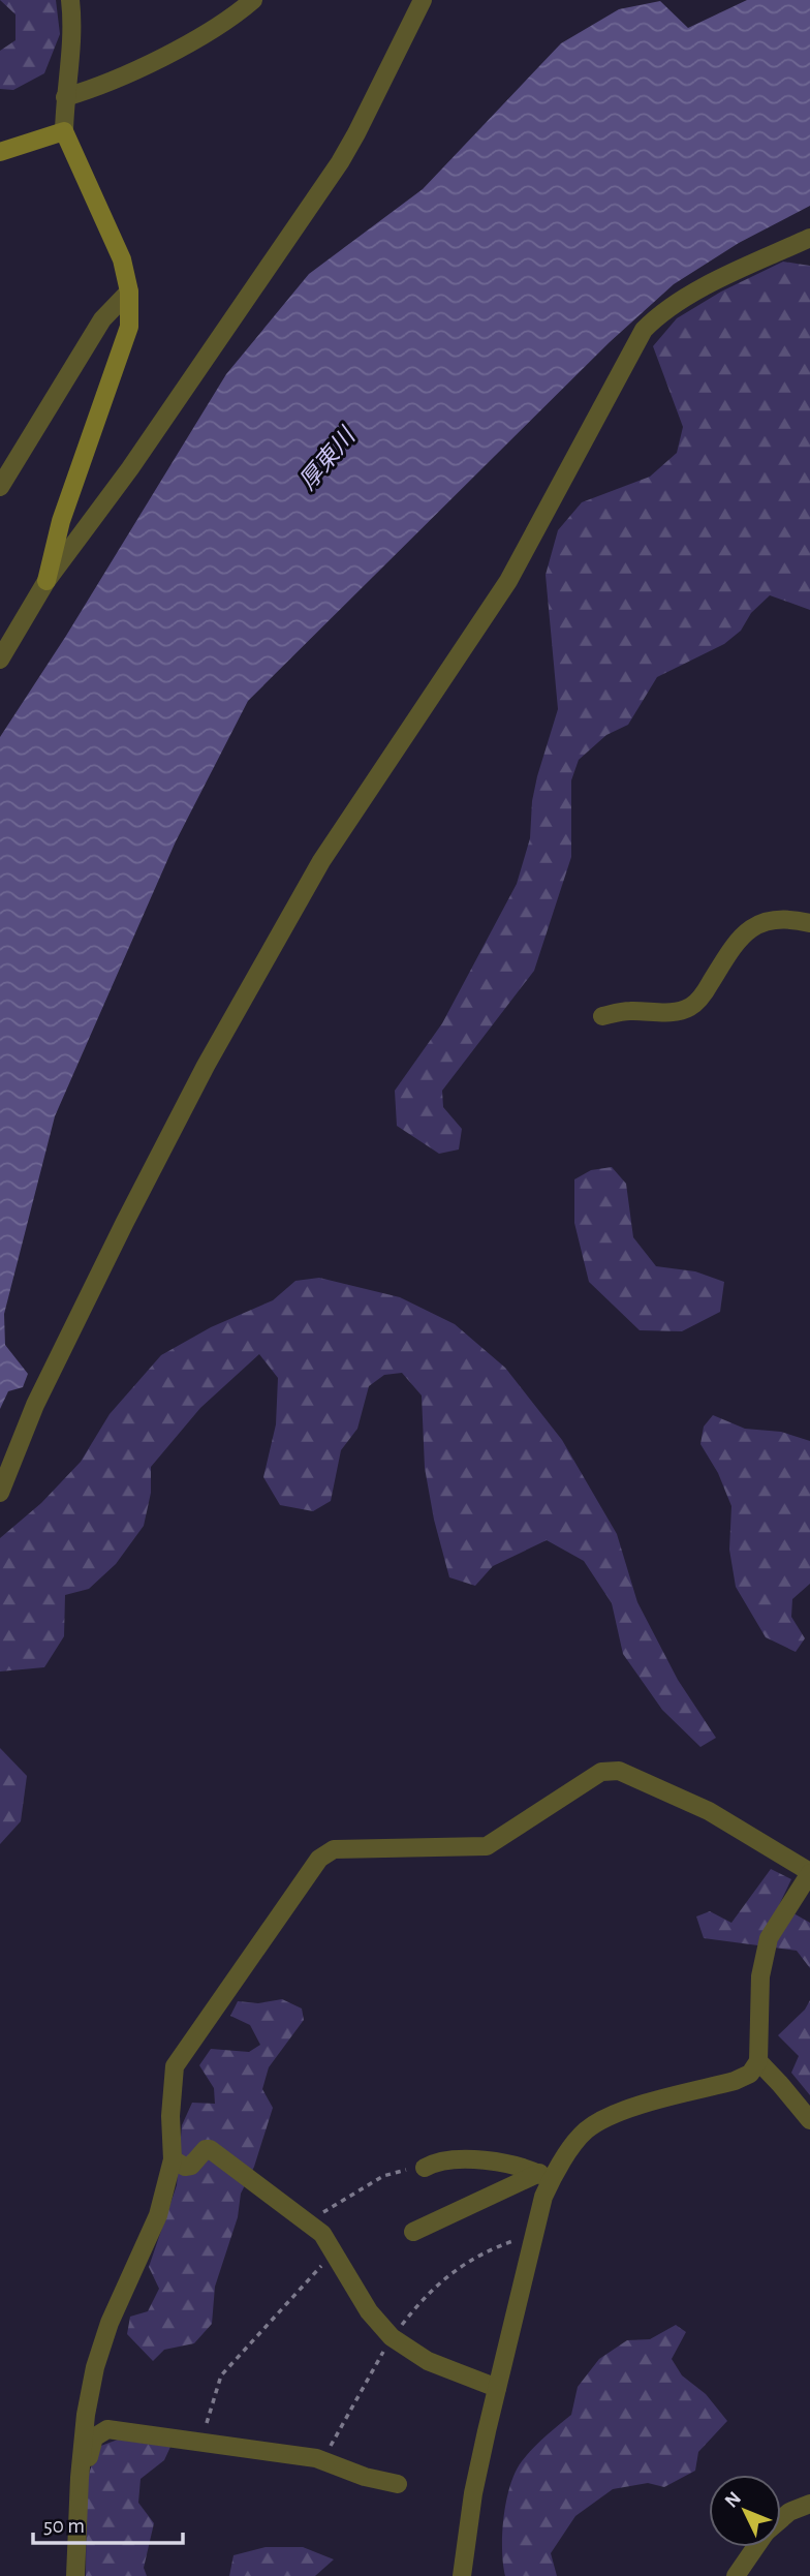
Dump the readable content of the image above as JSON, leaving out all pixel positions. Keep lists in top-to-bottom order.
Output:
{
  "water": ["厚東川"],
  "scale_bar": "50 m",
  "north": "top left"
}
